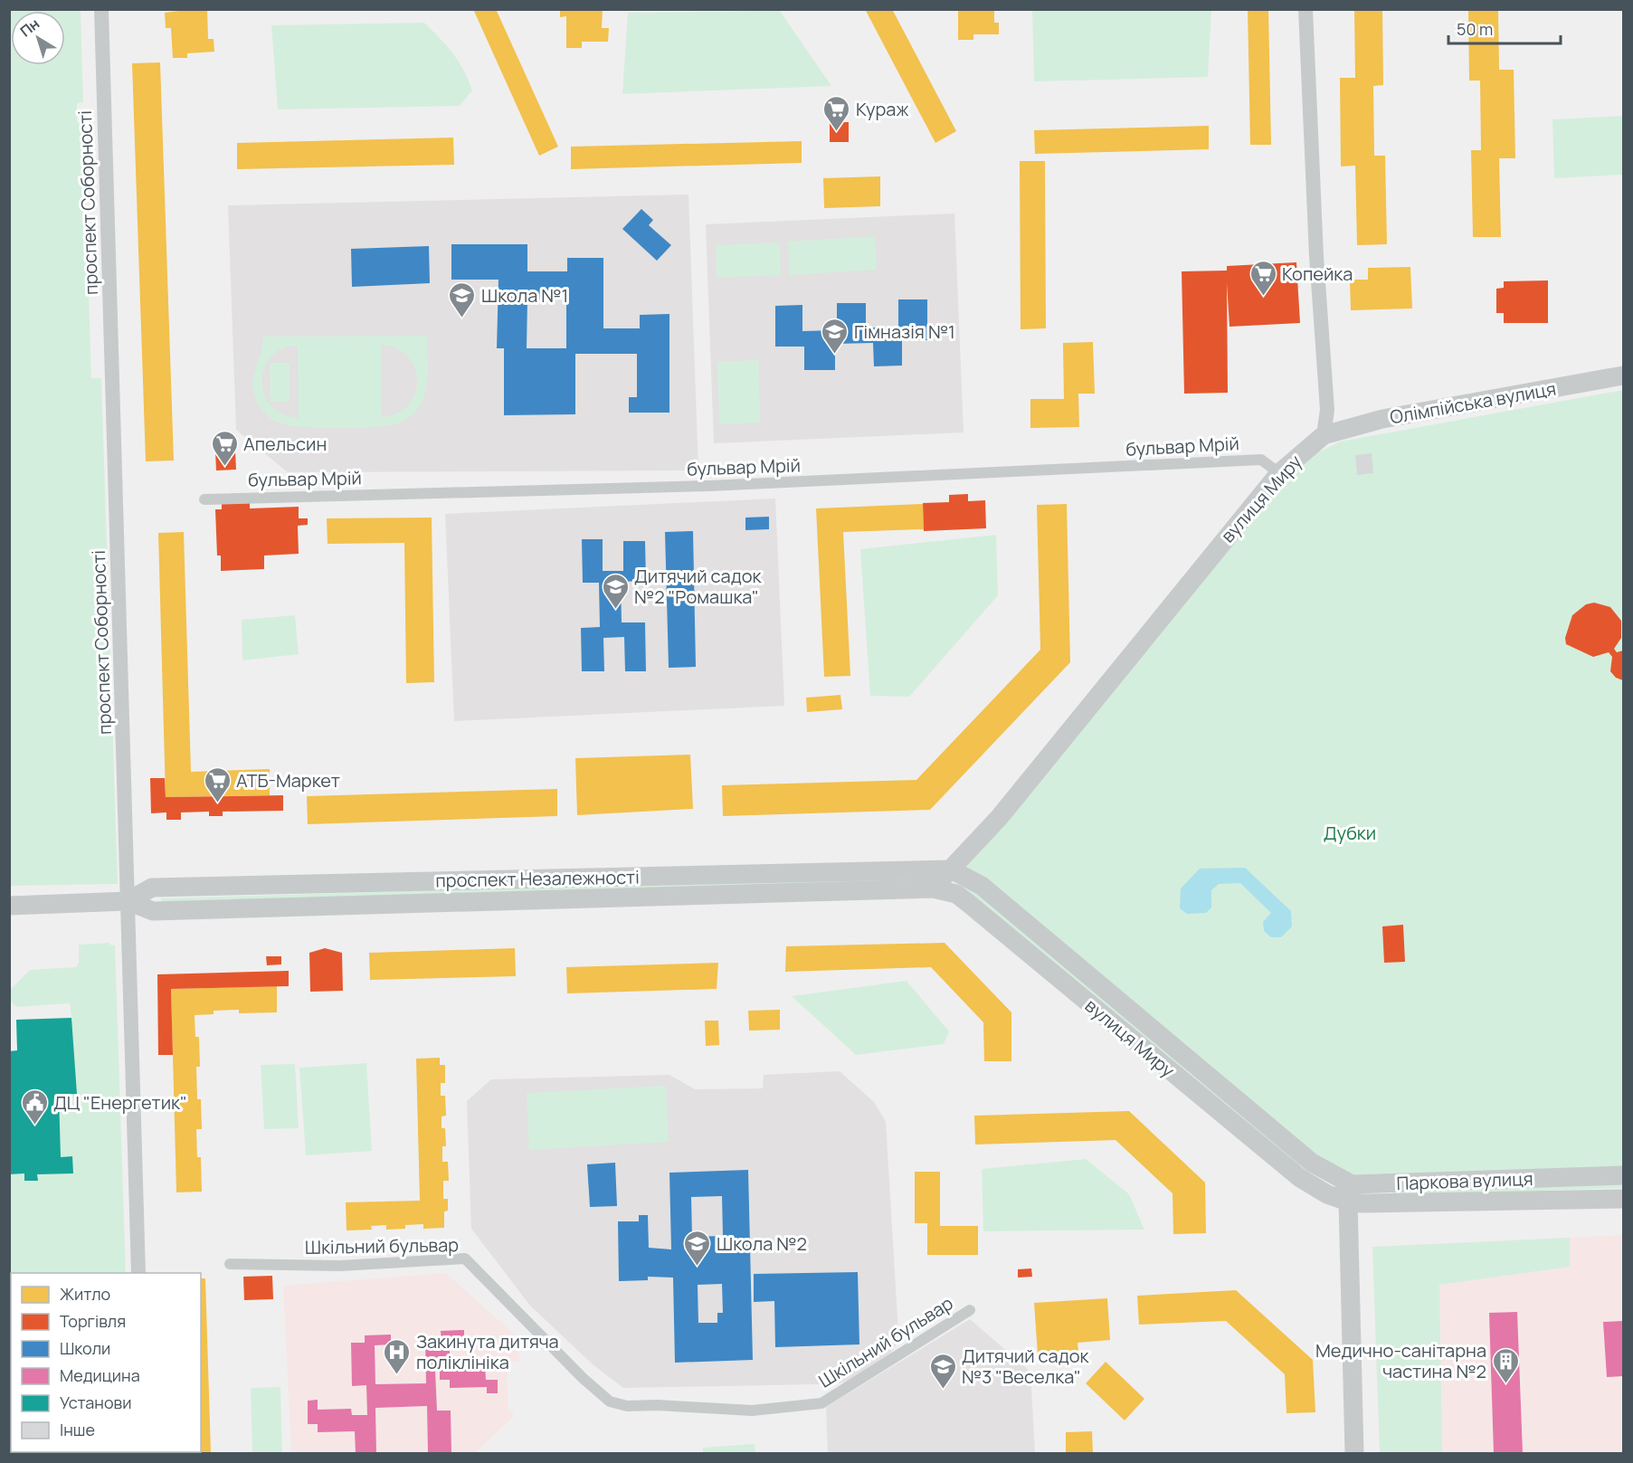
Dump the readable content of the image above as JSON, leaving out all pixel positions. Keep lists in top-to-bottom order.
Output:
{
  "streets": {
    "street": [
      "проспект Соборності",
      "Олімпійська вулиця",
      "бульвар Мрій",
      "вулиця Миру",
      "проспект Незалежності",
      "Паркова вулиця",
      "Шкільний бульвар"
    ]
  },
  "crossings": [
    ["проспект Соборності", "проспект Незалежності"],
    ["Олімпійська вулиця", "вулиця Миру"],
    ["бульвар Мрій", "вулиця Миру"],
    ["вулиця Миру", "проспект Незалежності"],
    ["вулиця Миру", "Паркова вулиця"]
  ],
  "parks": ["Дубки"],
  "places": {
    "supermarket": [
      "Кураж",
      "Копейка",
      "Апельсин",
      "АТБ-Маркет"
    ],
    "school or university": [
      "Школа №1",
      "Гімназія №1",
      "Дитячий садок №2 \"Ромашка\"",
      "Школа №2",
      "Дитячий садок №3 \"Веселка\""
    ],
    "public building": ["ДЦ \"Енергетик\""],
    "hospital": ["Закинута дитяча поліклініка"],
    "building": ["Медично-санітарна частина №2"]
  },
  "legend": [
    "Житло",
    "Торгівля",
    "Школи",
    "Медицина",
    "Установи",
    "Інше"
  ],
  "scale_bar": "50 m",
  "north": "top left"
}
